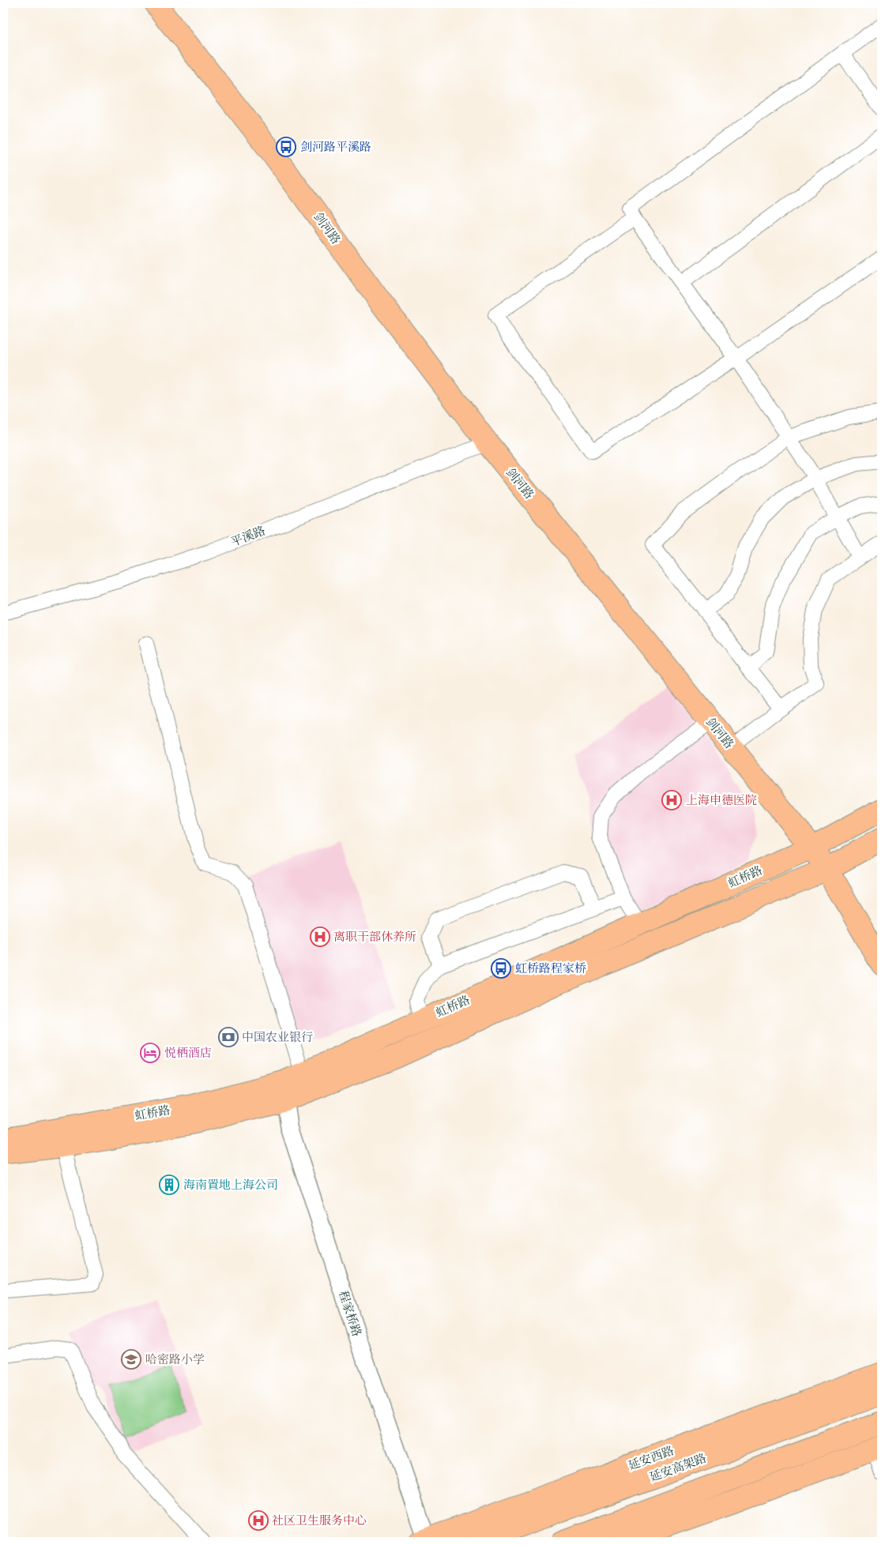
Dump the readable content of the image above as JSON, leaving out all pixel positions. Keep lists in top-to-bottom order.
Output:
{
  "streets": {
    "main road": [
      "剑河路",
      "虹桥路",
      "延安西路",
      "延安高架路"
    ],
    "street": ["平溪路", "程家桥路"]
  },
  "crossings": [
    ["剑河路", "平溪路"],
    ["剑河路", "虹桥路"],
    ["虹桥路", "程家桥路"],
    ["程家桥路", "延安西路"]
  ],
  "places": {
    "bus stop": ["剑河路平溪路", "虹桥路程家桥"],
    "hospital": ["上海申德医院", "离职干部休养所", "社区卫生服务中心"],
    "bank": ["中国农业银行"],
    "hotel": ["悦栖酒店"],
    "building": ["海南置地上海公司"],
    "school or university": ["哈密路小学"]
  }
}
